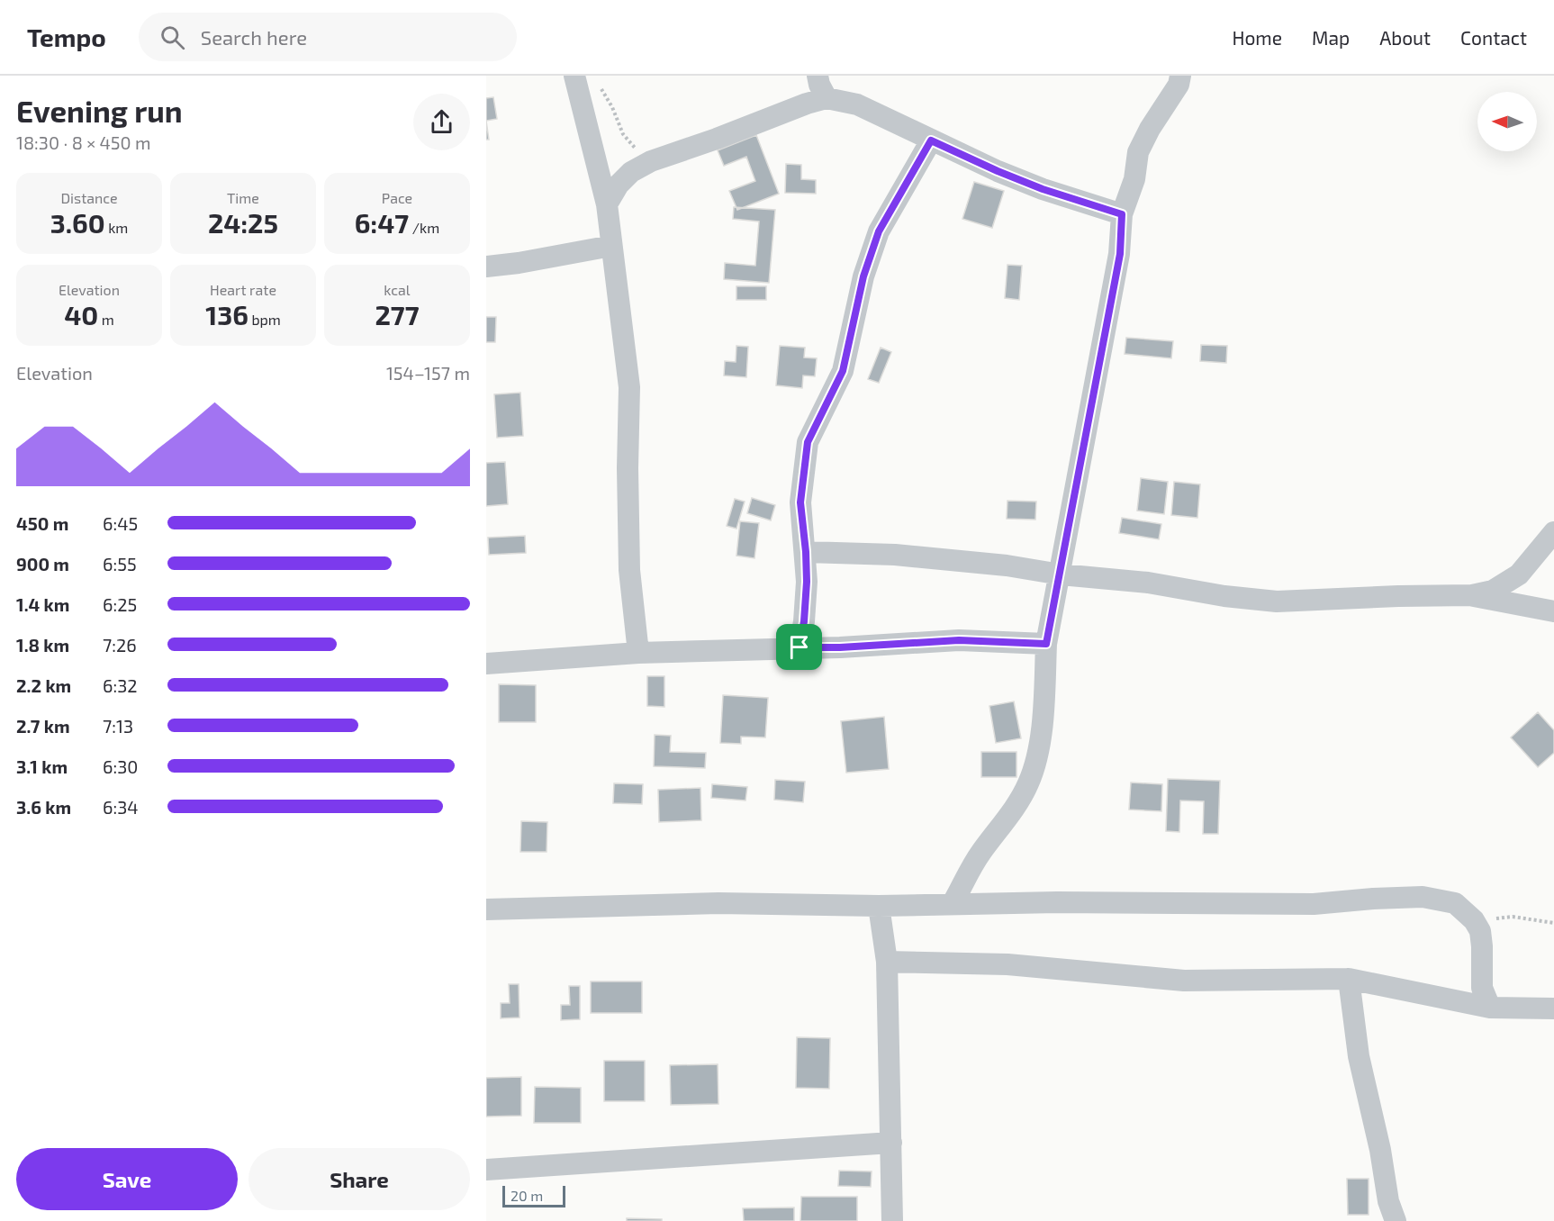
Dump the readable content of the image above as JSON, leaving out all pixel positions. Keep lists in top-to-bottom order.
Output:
{
  "scale_bar": "20 m",
  "north": "left",
  "page": {
    "header": "Tempo",
    "search": "Search here",
    "nav": [
      "Home",
      "Map",
      "About",
      "Contact"
    ],
    "heading": ["Evening run", "18:30 · 8 × 450 m"],
    "stats": [
      ["Distance", "3.60 km"],
      ["Time", "24:25"],
      ["Pace", "6:47 /km"],
      ["Elevation", "40 m"],
      ["Heart rate", "136 bpm"],
      ["kcal", "277"]
    ],
    "chart": ["Elevation", "154–157 m"],
    "list": [
      {
        "name": "450 m",
        "note": "6:45"
      },
      {
        "name": "900 m",
        "note": "6:55"
      },
      {
        "name": "1.4 km",
        "note": "6:25"
      },
      {
        "name": "1.8 km",
        "note": "7:26"
      },
      {
        "name": "2.2 km",
        "note": "6:32"
      },
      {
        "name": "2.7 km",
        "note": "7:13"
      },
      {
        "name": "3.1 km",
        "note": "6:30"
      },
      {
        "name": "3.6 km",
        "note": "6:34"
      }
    ],
    "buttons": ["Save", "Share"],
    "scale": "20 m"
  }
}
